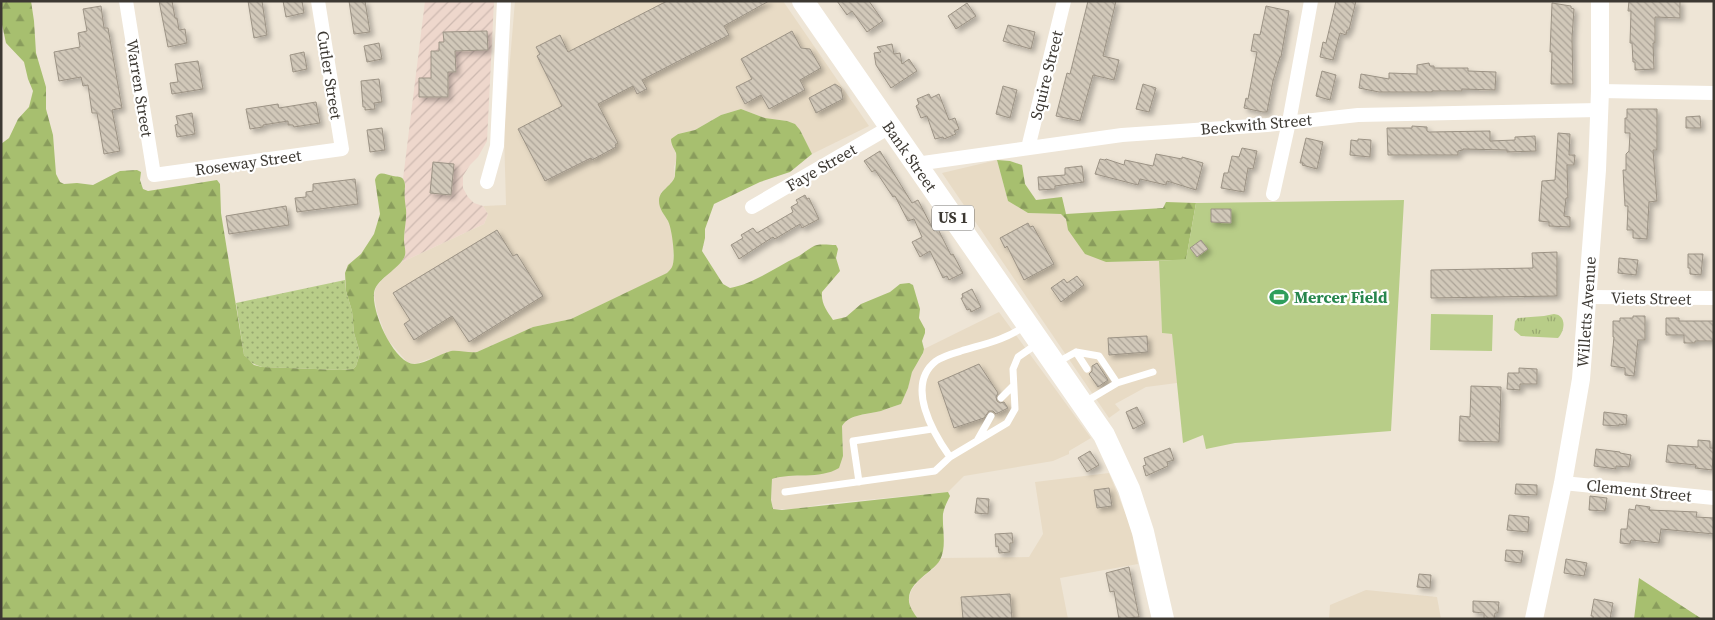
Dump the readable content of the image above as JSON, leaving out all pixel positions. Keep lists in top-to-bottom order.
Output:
{
  "streets": {
    "main road": ["Bank Street", "US 1"],
    "street": [
      "Cutler Street",
      "Squire Street",
      "Warren Street",
      "Beckwith Street",
      "Roseway Street",
      "Faye Street",
      "Viets Street",
      "Willetts Avenue",
      "Clement Street"
    ]
  },
  "crossings": [
    ["Cutler Street", "Roseway Street"],
    ["Squire Street", "Beckwith Street"],
    ["Warren Street", "Roseway Street"],
    ["Beckwith Street", "Bank Street"],
    ["Beckwith Street", "Willetts Avenue"],
    ["Bank Street", "Faye Street"],
    ["Viets Street", "Willetts Avenue"],
    ["Willetts Avenue", "Clement Street"]
  ],
  "places": {
    "sports": ["Mercer Field"]
  }
}
